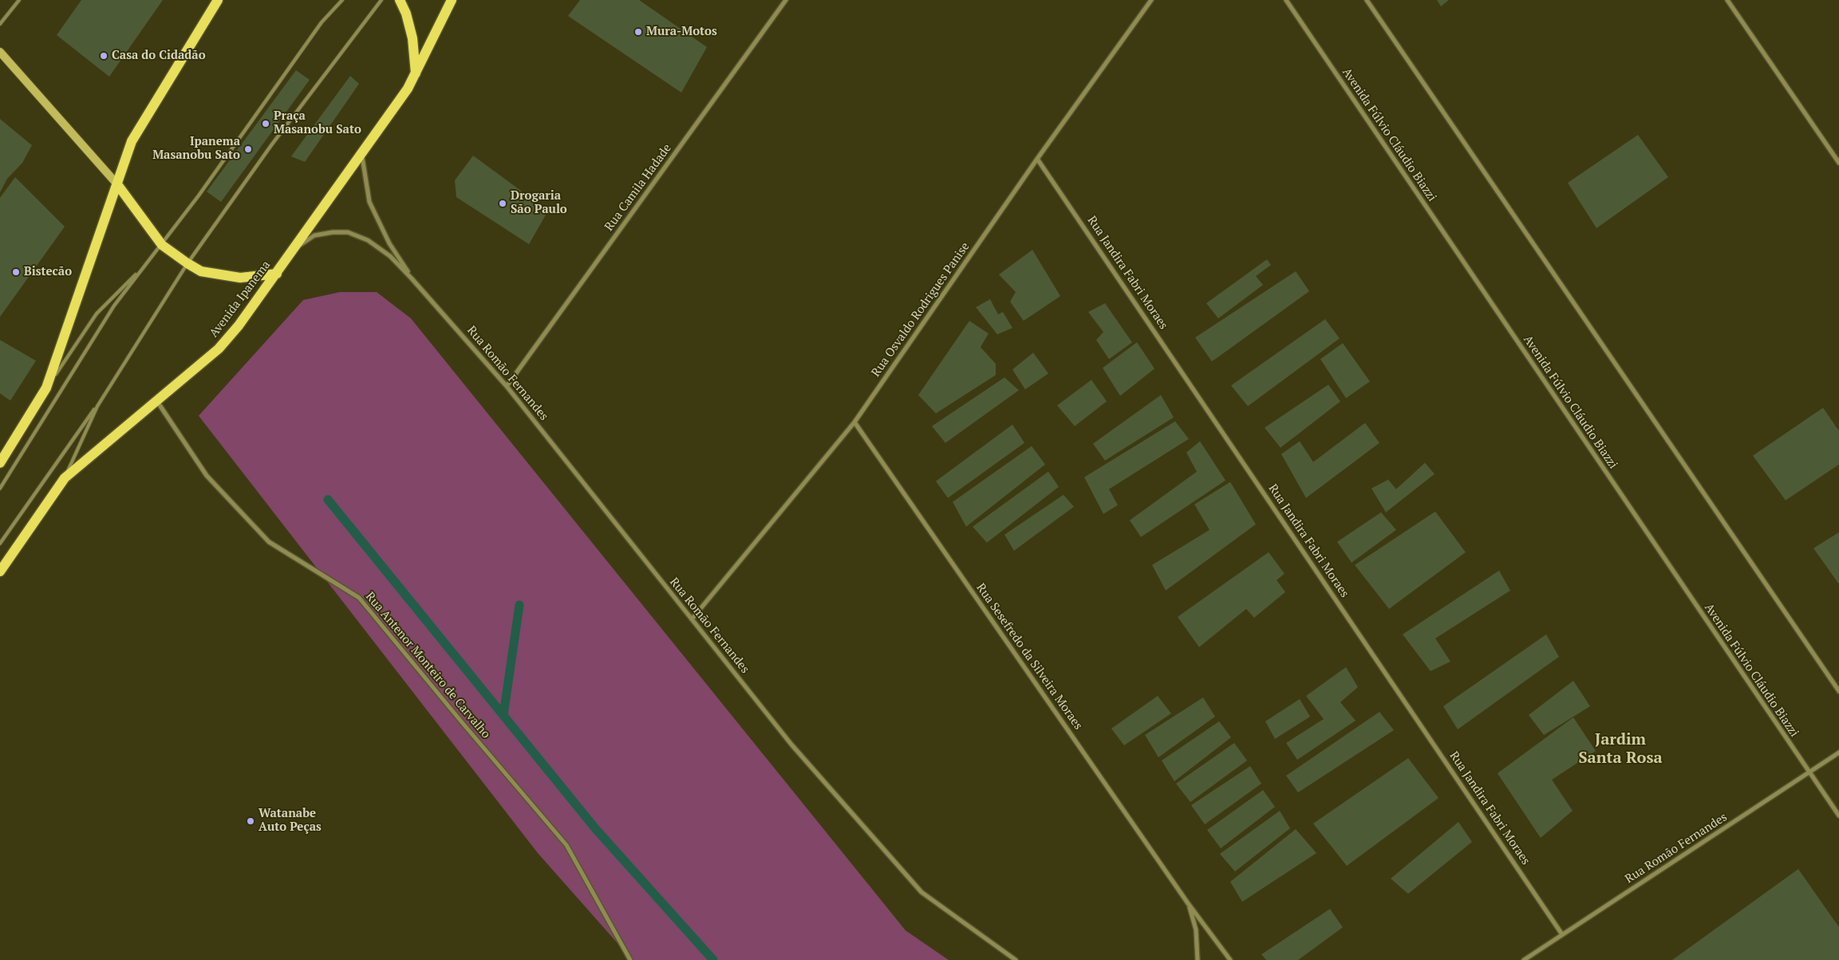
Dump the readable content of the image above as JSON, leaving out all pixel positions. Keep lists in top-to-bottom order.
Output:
{
  "streets": {
    "main road": ["Avenida Ipanema"],
    "street": [
      "Avenida Fúlvio Cláudio Biazzi",
      "Rua Camila Hadade",
      "Rua Jandira Fabri Moraes",
      "Rua Osvaldo Rodrigues Panise",
      "Rua Romão Fernandes",
      "Rua Sesefredo da Silveira Moraes",
      "Rua Antenor Monteiro de Carvalho"
    ]
  },
  "crossings": [
    ["Avenida Fúlvio Cláudio Biazzi", "Rua Romão Fernandes"],
    ["Rua Camila Hadade", "Rua Romão Fernandes"],
    ["Rua Jandira Fabri Moraes", "Rua Osvaldo Rodrigues Panise"],
    ["Rua Jandira Fabri Moraes", "Rua Romão Fernandes"],
    ["Avenida Ipanema", "Rua Romão Fernandes"],
    ["Avenida Ipanema", "Rua Antenor Monteiro de Carvalho"],
    ["Rua Osvaldo Rodrigues Panise", "Rua Romão Fernandes"],
    ["Rua Osvaldo Rodrigues Panise", "Rua Sesefredo da Silveira Moraes"]
  ],
  "districts": ["Jardim Santa Rosa"],
  "places": [
    "Mura-Motos",
    "Casa do Cidadão",
    "Praça Masanobu Sato",
    "Ipanema Masanobu Sato",
    "Drogaria São Paulo",
    "Bistecão",
    "Watanabe Auto Peças"
  ]
}
